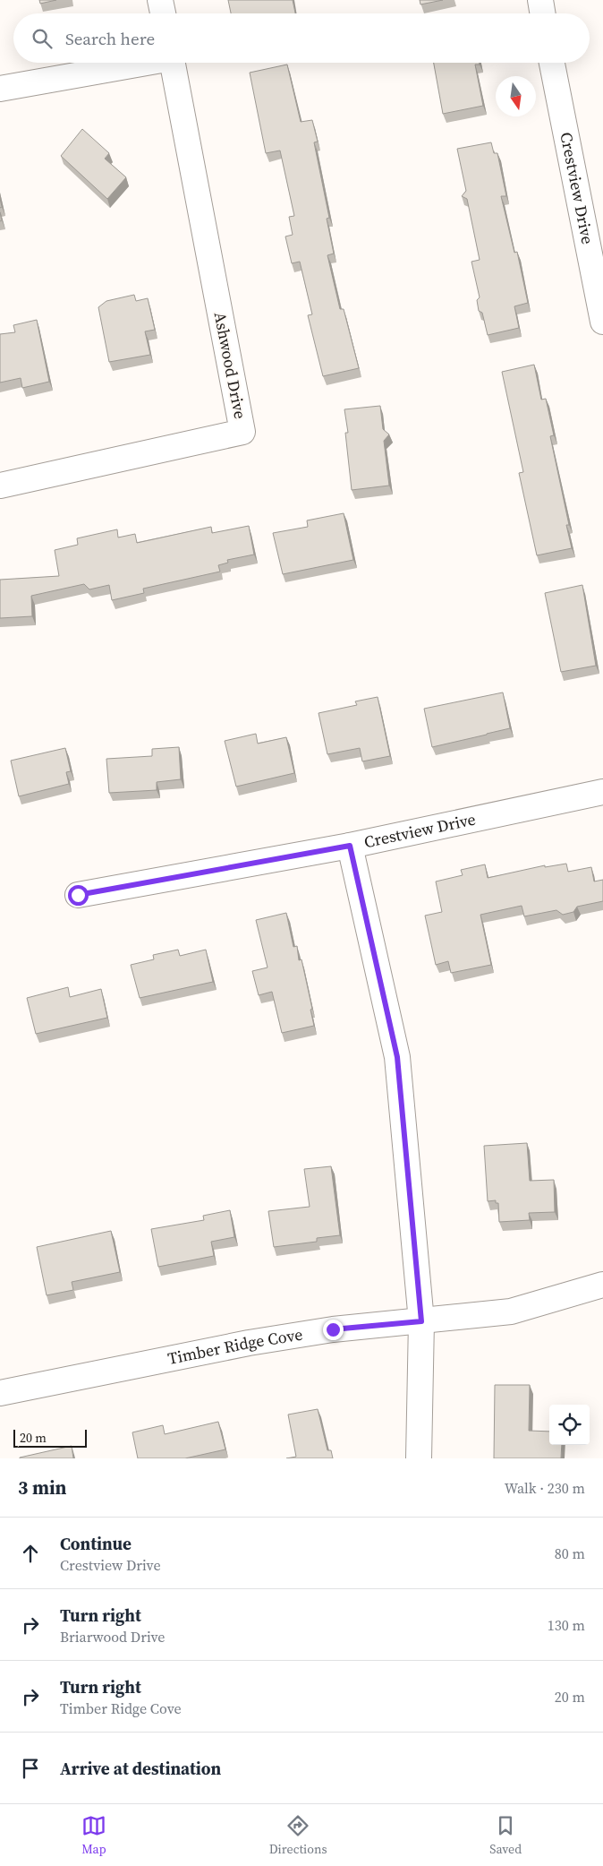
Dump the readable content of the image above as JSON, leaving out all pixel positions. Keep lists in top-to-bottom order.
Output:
{
  "streets": {
    "street": ["Crestview Drive", "Ashwood Drive", "Timber Ridge Cove"]
  },
  "scale_bar": "20 m",
  "north": "bottom",
  "page": {
    "search": "Search here",
    "scale": "20 m",
    "heading": ["3 min", "Walk · 230 m"],
    "list": [
      ["Continue", "Crestview Drive", "80 m"],
      ["Turn right", "Briarwood Drive", "130 m"],
      ["Turn right", "Timber Ridge Cove", "20 m"],
      "Arrive at destination"
    ],
    "nav": ["Map", "Directions", "Saved"]
  }
}
